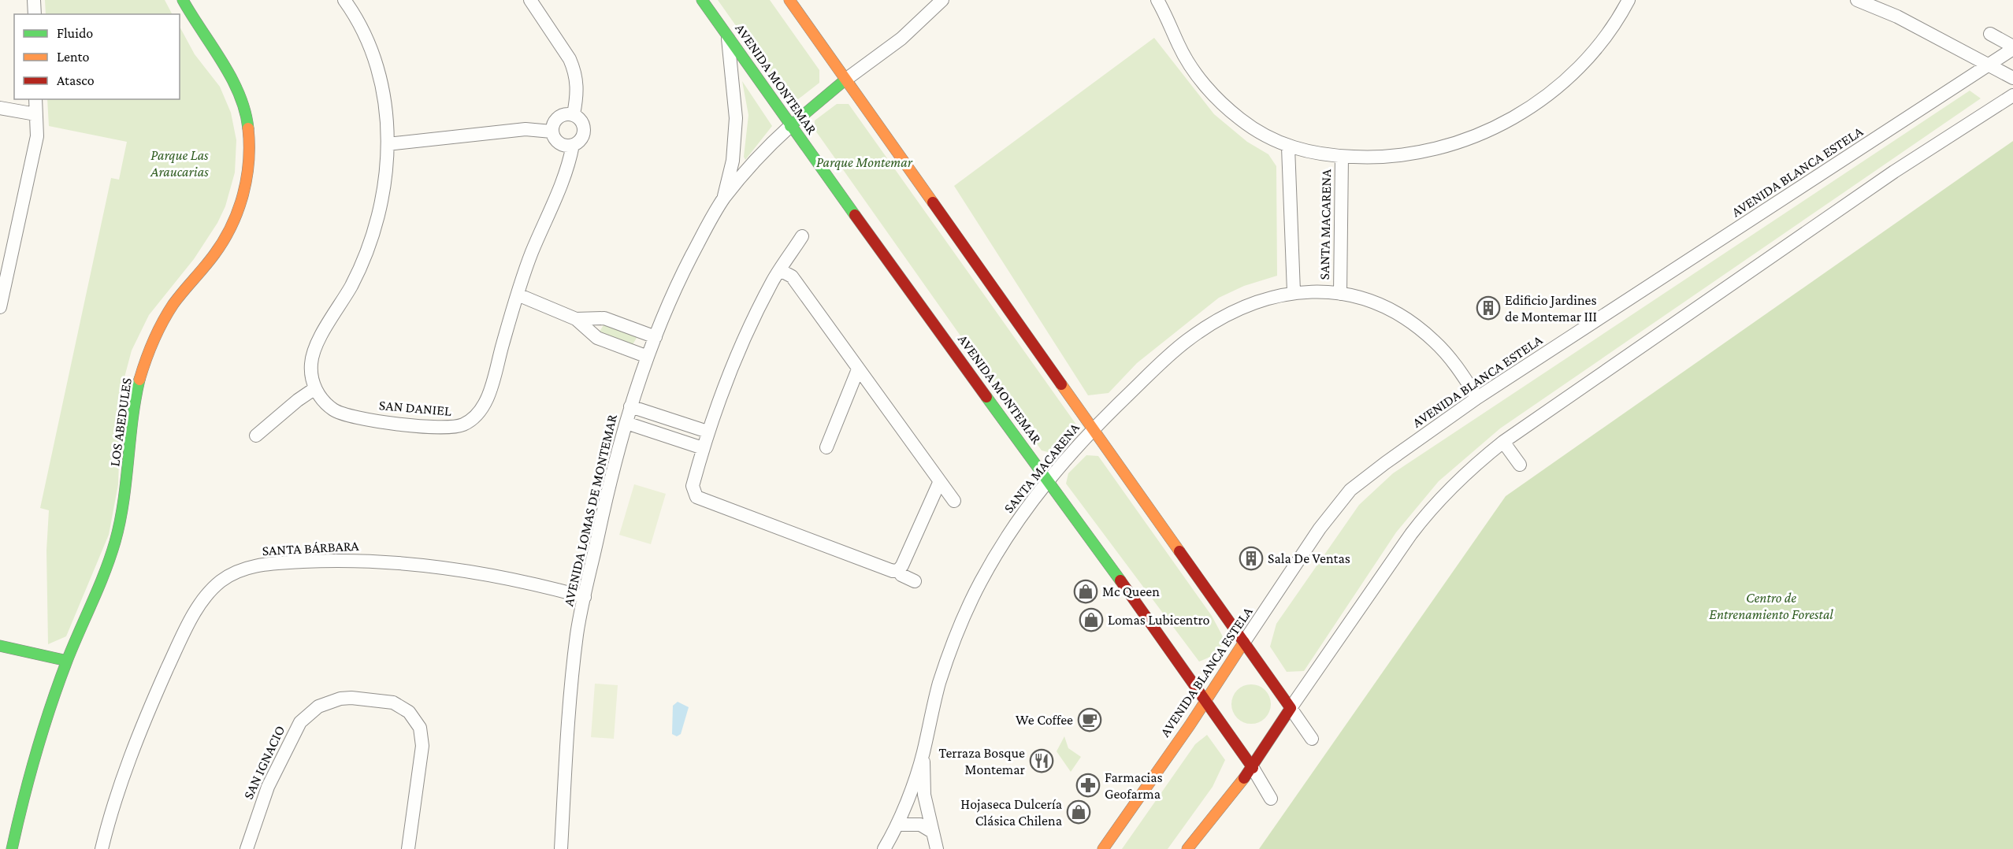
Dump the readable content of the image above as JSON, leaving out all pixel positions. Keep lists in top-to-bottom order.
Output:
{
  "streets": {
    "main road": [
      "AVENIDA MONTEMAR",
      "AVENIDA BLANCA ESTELA",
      "LOS ABEDULES",
      "AVENIDA LOMAS DE MONTEMAR"
    ],
    "street": [
      "SANTA MACARENA",
      "SAN DANIEL",
      "SANTA BÁRBARA",
      "SAN IGNACIO"
    ]
  },
  "crossings": [
    ["AVENIDA MONTEMAR", "AVENIDA BLANCA ESTELA"],
    ["AVENIDA MONTEMAR", "SANTA MACARENA"],
    ["AVENIDA MONTEMAR", "AVENIDA LOMAS DE MONTEMAR"],
    ["AVENIDA BLANCA ESTELA", "SANTA MACARENA"],
    ["AVENIDA LOMAS DE MONTEMAR", "SANTA BÁRBARA"]
  ],
  "parks": ["Parque Las Araucarias", "Parque Montemar", "Centro de Entrenamiento Forestal"],
  "places": {
    "building": ["Edificio Jardines de Montemar III", "Sala De Ventas"],
    "shop": ["Mc Queen", "Lomas Lubicentro", "Hojaseca Dulcería Clásica Chilena"],
    "cafe": ["We Coffee"],
    "restaurant": ["Terraza Bosque Montemar"],
    "pharmacy": ["Farmacias Geofarma"]
  },
  "legend": ["Fluido", "Lento", "Atasco"]
}
